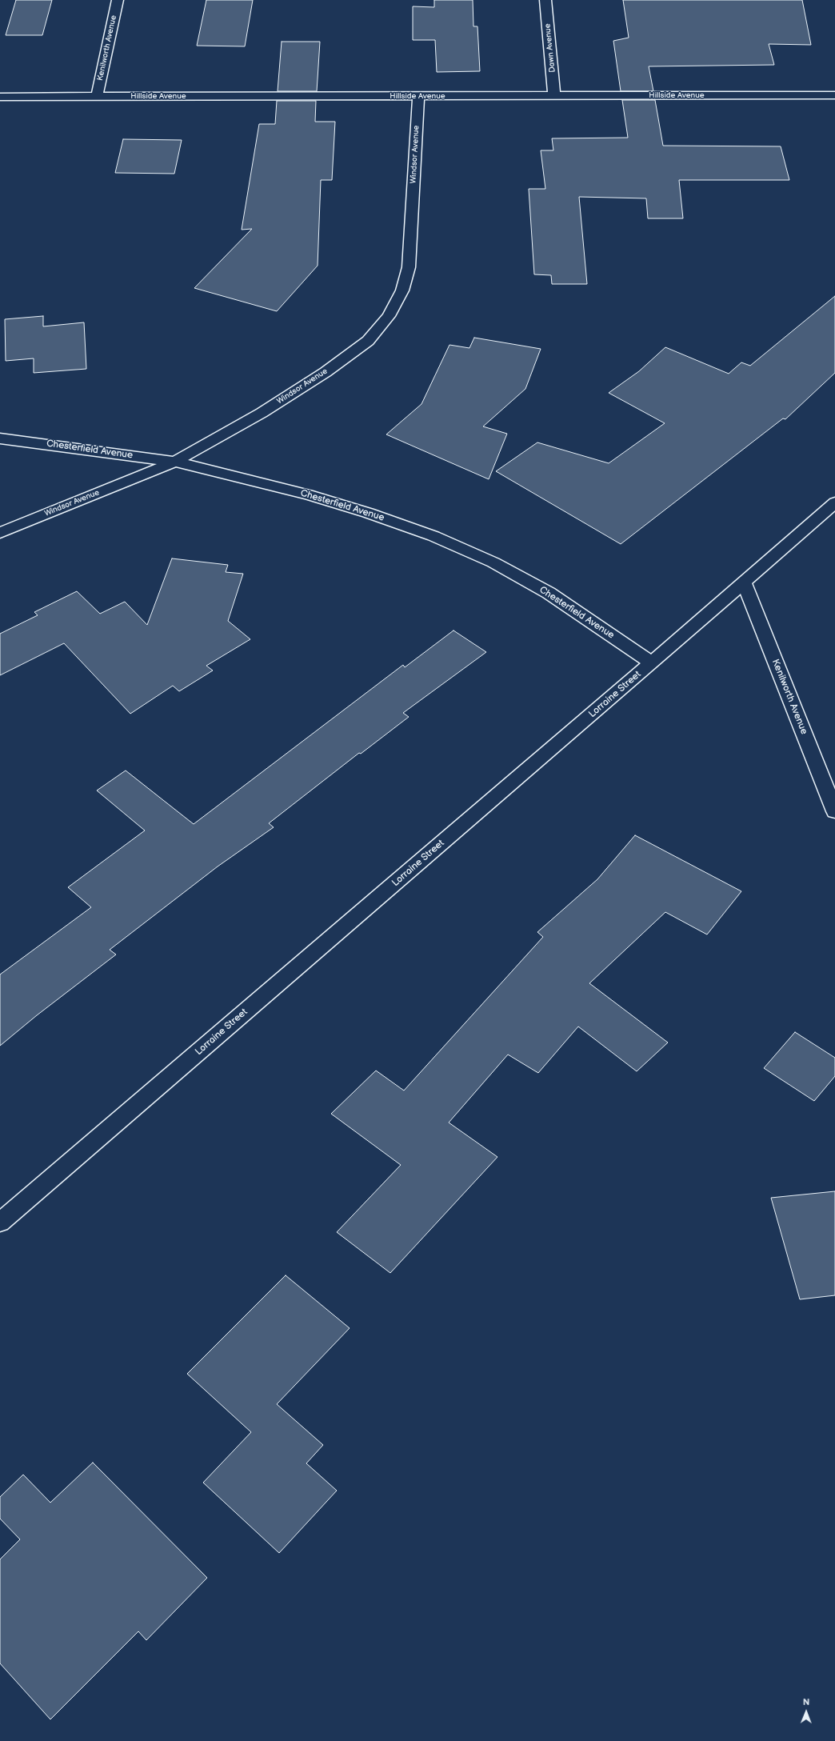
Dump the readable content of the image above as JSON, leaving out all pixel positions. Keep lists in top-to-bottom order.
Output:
{
  "streets": {
    "street": [
      "Kenilworth Avenue",
      "Dawn Avenue",
      "Hillside Avenue",
      "Windsor Avenue",
      "Chesterfield Avenue",
      "Lorraine Street"
    ]
  },
  "crossings": [
    ["Kenilworth Avenue", "Hillside Avenue"],
    ["Kenilworth Avenue", "Lorraine Street"],
    ["Dawn Avenue", "Hillside Avenue"],
    ["Hillside Avenue", "Windsor Avenue"],
    ["Windsor Avenue", "Chesterfield Avenue"],
    ["Chesterfield Avenue", "Lorraine Street"]
  ],
  "north": "top"
}
